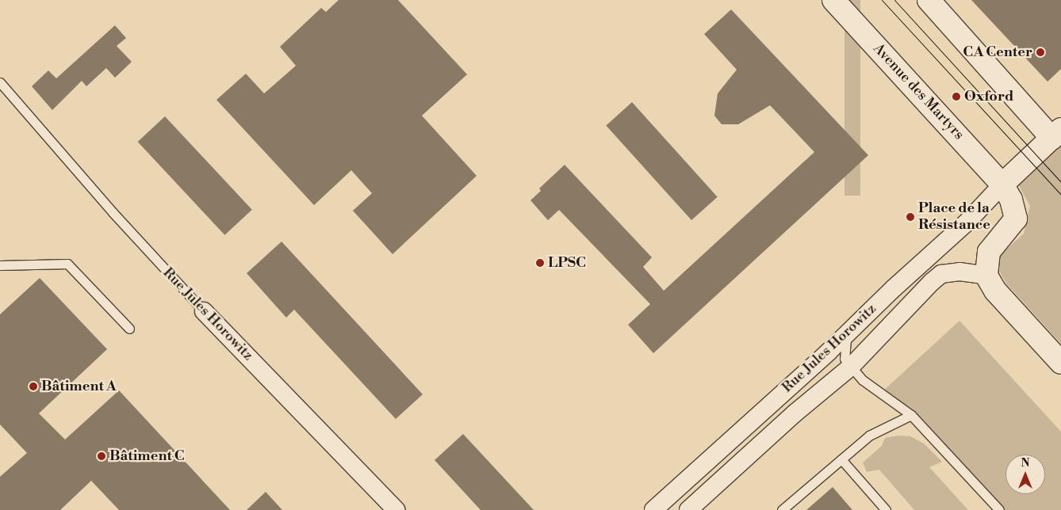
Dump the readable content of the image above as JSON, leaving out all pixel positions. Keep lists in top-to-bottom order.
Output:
{
  "streets": {
    "main road": ["Avenue des Martyrs"],
    "street": ["Rue Jules Horowitz"]
  },
  "crossings": [
    ["Avenue des Martyrs", "Rue Jules Horowitz"]
  ],
  "places": [
    "CA Center",
    "Oxford",
    "Place de la Résistance",
    "LPSC",
    "Bâtiment A",
    "Bâtiment C"
  ],
  "north": "top"
}
